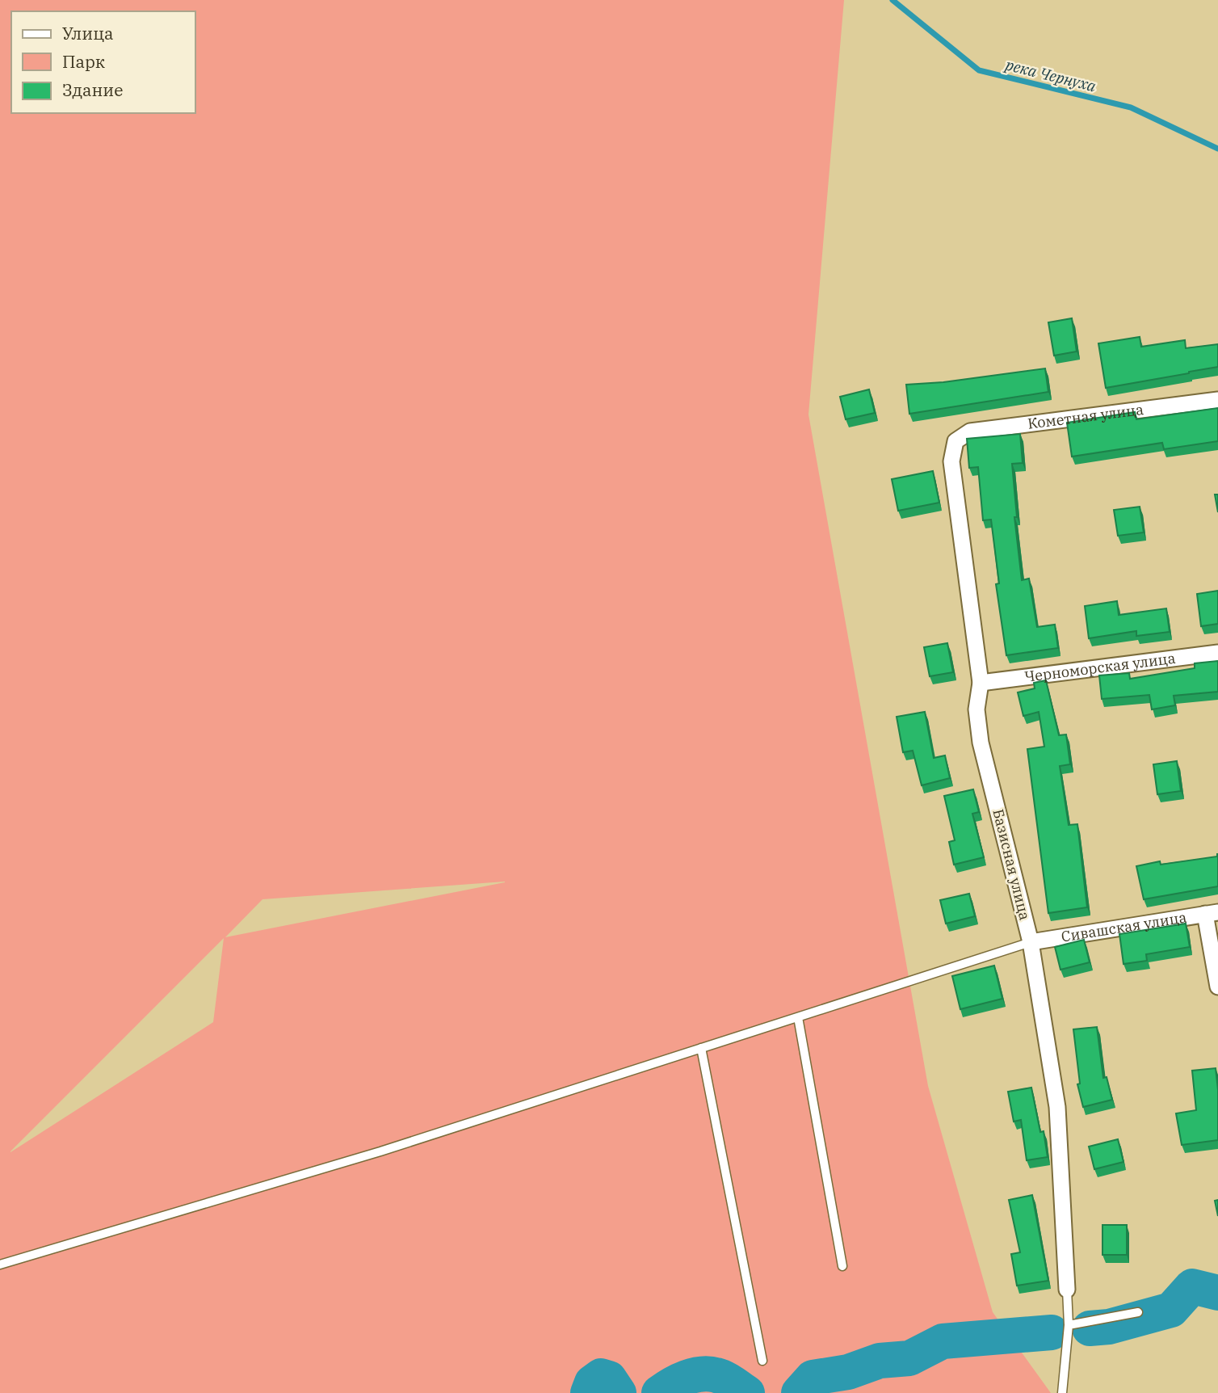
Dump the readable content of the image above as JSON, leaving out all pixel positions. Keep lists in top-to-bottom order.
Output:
{
  "streets": {
    "street": [
      "Кометная улица",
      "Черноморская улица",
      "Базисная улица",
      "Сивашская улица"
    ]
  },
  "crossings": [
    ["Кометная улица", "Базисная улица"],
    ["Черноморская улица", "Базисная улица"],
    ["Базисная улица", "Сивашская улица"]
  ],
  "water": ["река Чернуха"],
  "legend": ["Улица", "Парк", "Здание"]
}
